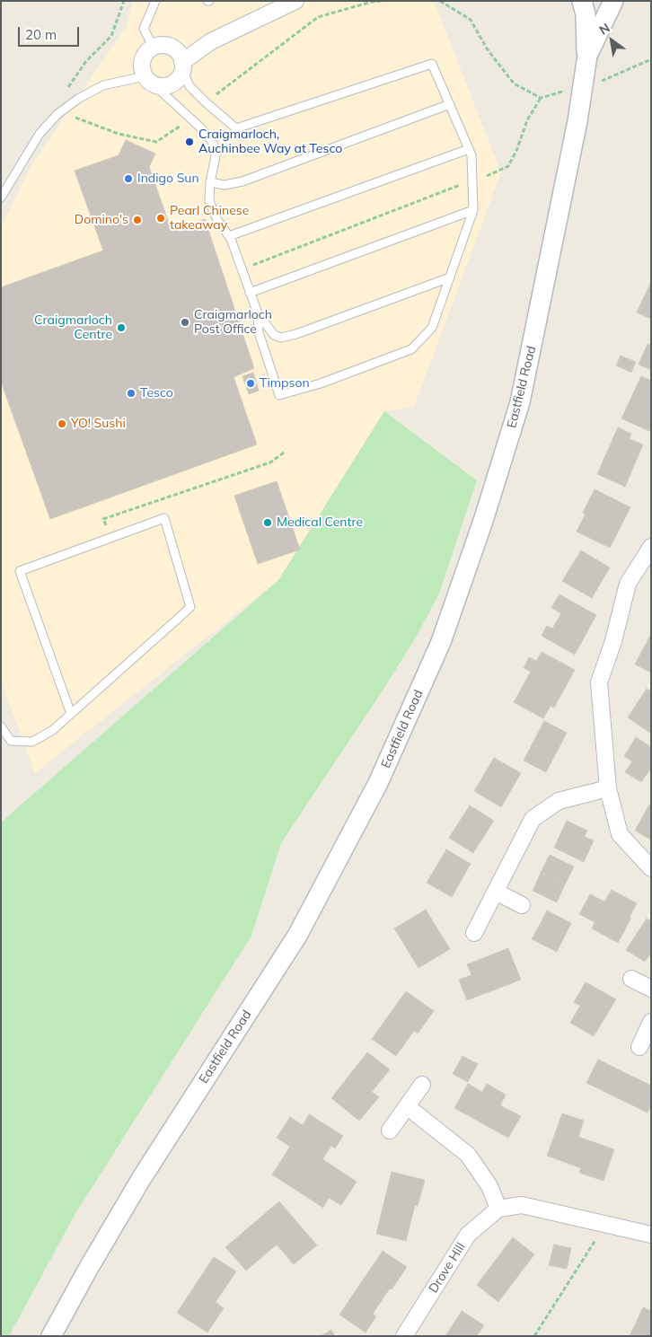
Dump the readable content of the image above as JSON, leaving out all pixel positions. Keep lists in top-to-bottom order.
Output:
{
  "streets": {
    "street": ["Eastfield Road", "Drove Hill"]
  },
  "places": [
    "Craigmarloch, Auchinbee Way at Tesco",
    "Indigo Sun",
    "Pearl Chinese takeaway",
    "Domino's",
    "Craigmarloch Post Office",
    "Craigmarloch Centre",
    "Timpson",
    "Tesco",
    "YO! Sushi",
    "Medical Centre"
  ],
  "scale_bar": "20 m",
  "north": "top left"
}
